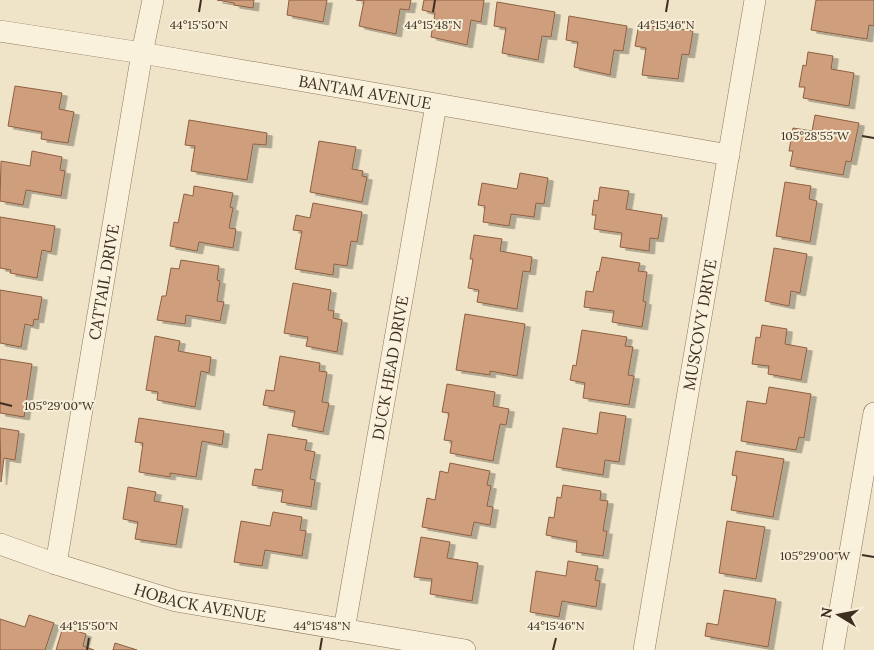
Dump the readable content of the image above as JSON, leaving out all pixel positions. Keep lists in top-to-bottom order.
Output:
{
  "streets": {
    "street": [
      "BANTAM AVENUE",
      "CATTAIL DRIVE",
      "MUSCOVY DRIVE",
      "DUCK HEAD DRIVE",
      "HOBACK AVENUE"
    ]
  },
  "crossings": [
    ["BANTAM AVENUE", "CATTAIL DRIVE"],
    ["BANTAM AVENUE", "MUSCOVY DRIVE"],
    ["BANTAM AVENUE", "DUCK HEAD DRIVE"],
    ["CATTAIL DRIVE", "HOBACK AVENUE"],
    ["DUCK HEAD DRIVE", "HOBACK AVENUE"]
  ],
  "north": "left",
  "coordinates": [
    "44°15'50\"N",
    "44°15'48\"N",
    "44°15'46\"N",
    "105°28'55\"W",
    "105°29'00\"W"
  ]
}
